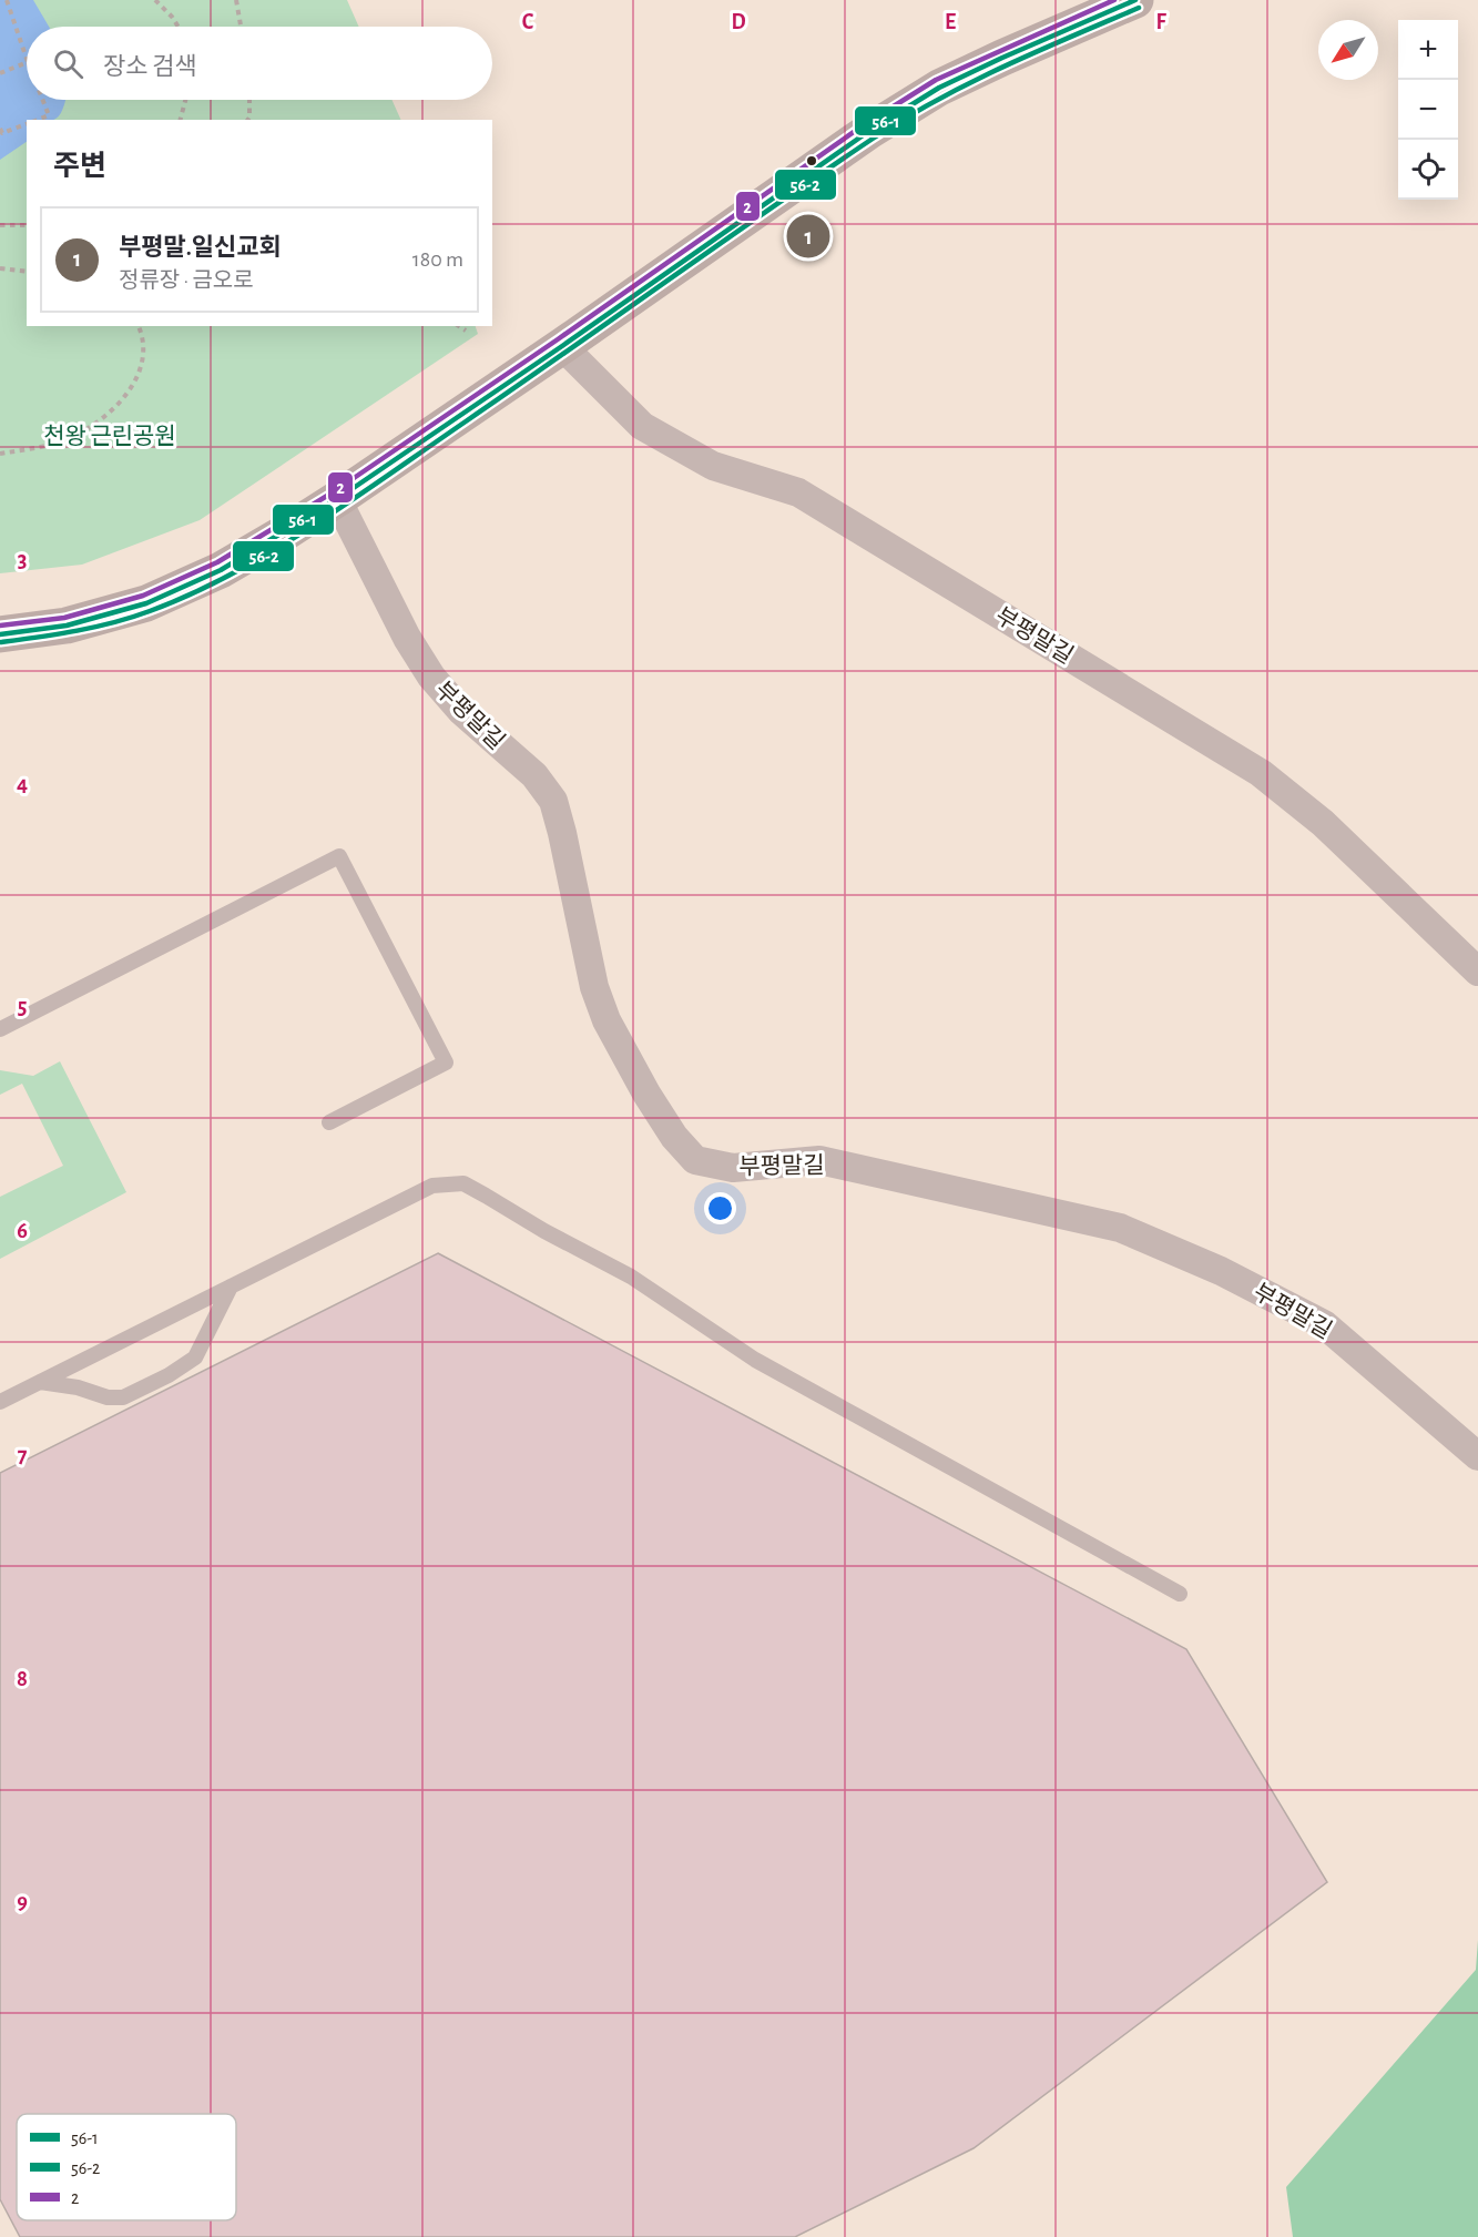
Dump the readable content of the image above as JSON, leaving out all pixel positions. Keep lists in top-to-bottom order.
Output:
{
  "streets": {
    "street": ["부평말길"]
  },
  "parks": ["천왕 근린공원"],
  "lines": ["transit line 56-1", "transit line 2", "transit line 56-2"],
  "legend": ["56-1", "56-2", "2"],
  "north": "bottom left",
  "page": {
    "map_buttons": ["+", "−"],
    "search": "장소 검색",
    "heading": "주변",
    "list": [
      {
        "mark": "1",
        "name": "부평말.일신교회",
        "note": "정류장 · 금오로",
        "value": "180 m"
      }
    ],
    "pins": "1"
  },
  "grid": {
    "columns": [
      "C",
      "D",
      "E",
      "F"
    ],
    "rows": [
      "3",
      "4",
      "5",
      "6",
      "7",
      "8",
      "9"
    ]
  }
}
